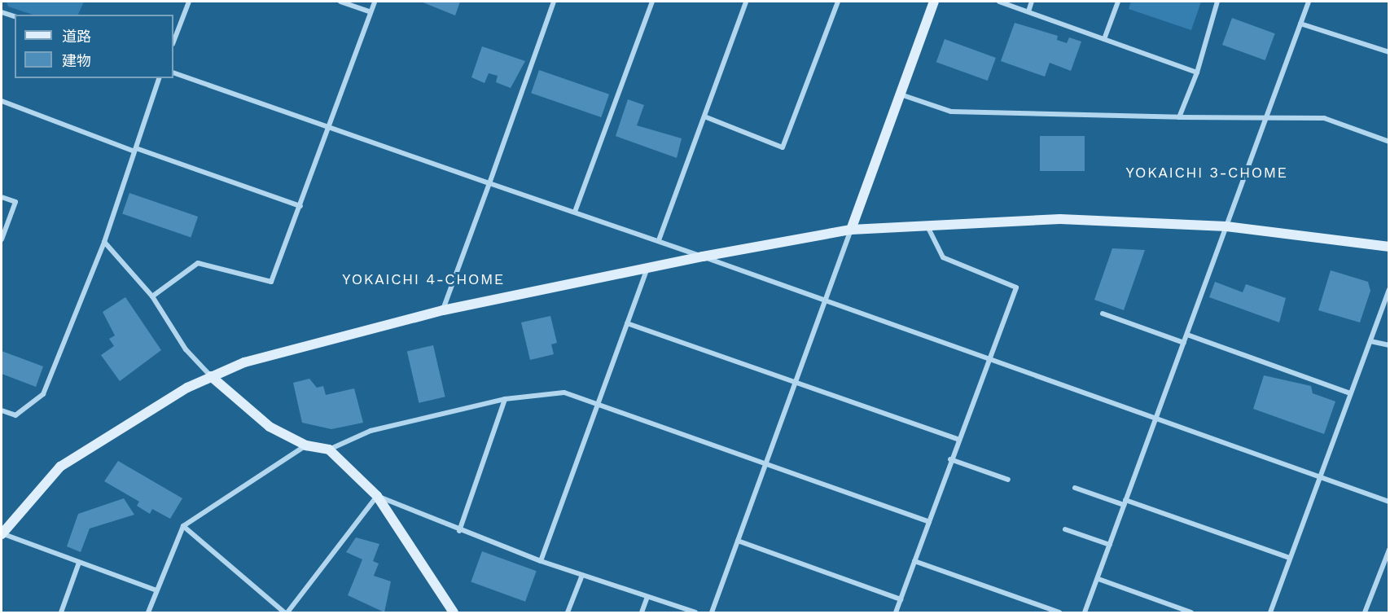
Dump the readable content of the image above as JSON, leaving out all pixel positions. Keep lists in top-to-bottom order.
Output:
{
  "districts": ["YOKAICHI 3-CHOME", "YOKAICHI 4-CHOME"],
  "legend": ["道路", "建物"]
}
